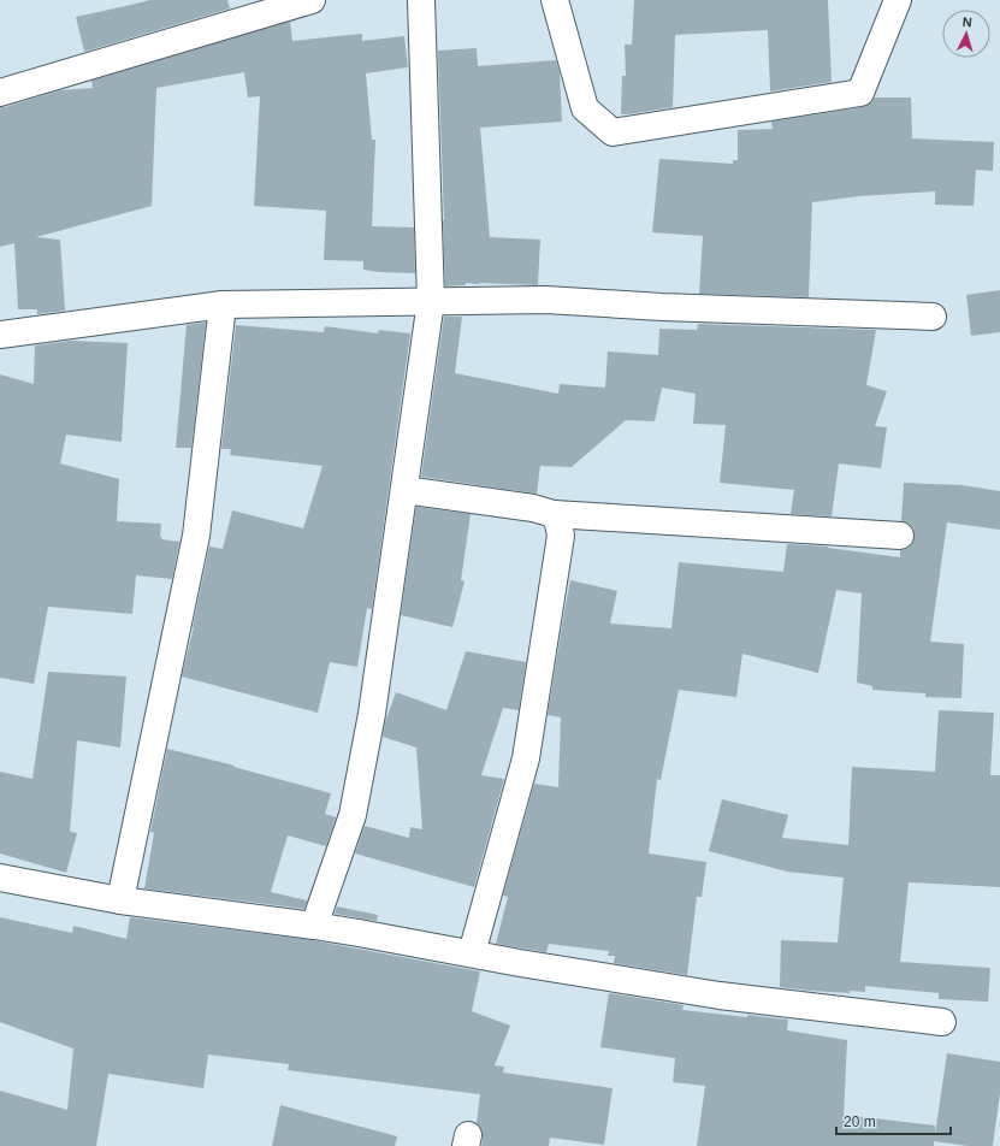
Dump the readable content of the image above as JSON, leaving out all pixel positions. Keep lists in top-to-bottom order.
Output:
{
  "scale_bar": "20 m",
  "north": "top"
}
